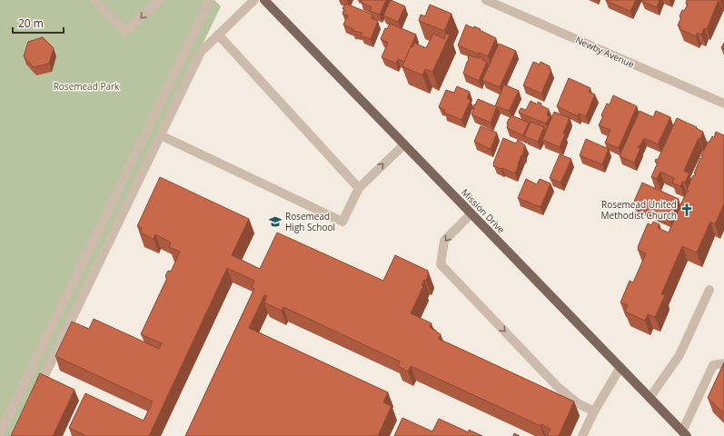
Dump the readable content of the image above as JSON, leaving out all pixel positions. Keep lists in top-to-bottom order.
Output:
{
  "streets": {
    "main road": ["Mission Drive"],
    "street": ["Newby Avenue"]
  },
  "parks": ["Rosemead Park"],
  "places": {
    "church": ["Rosemead United Methodist Church"],
    "school or university": ["Rosemead High School"]
  },
  "scale_bar": "20 m"
}
